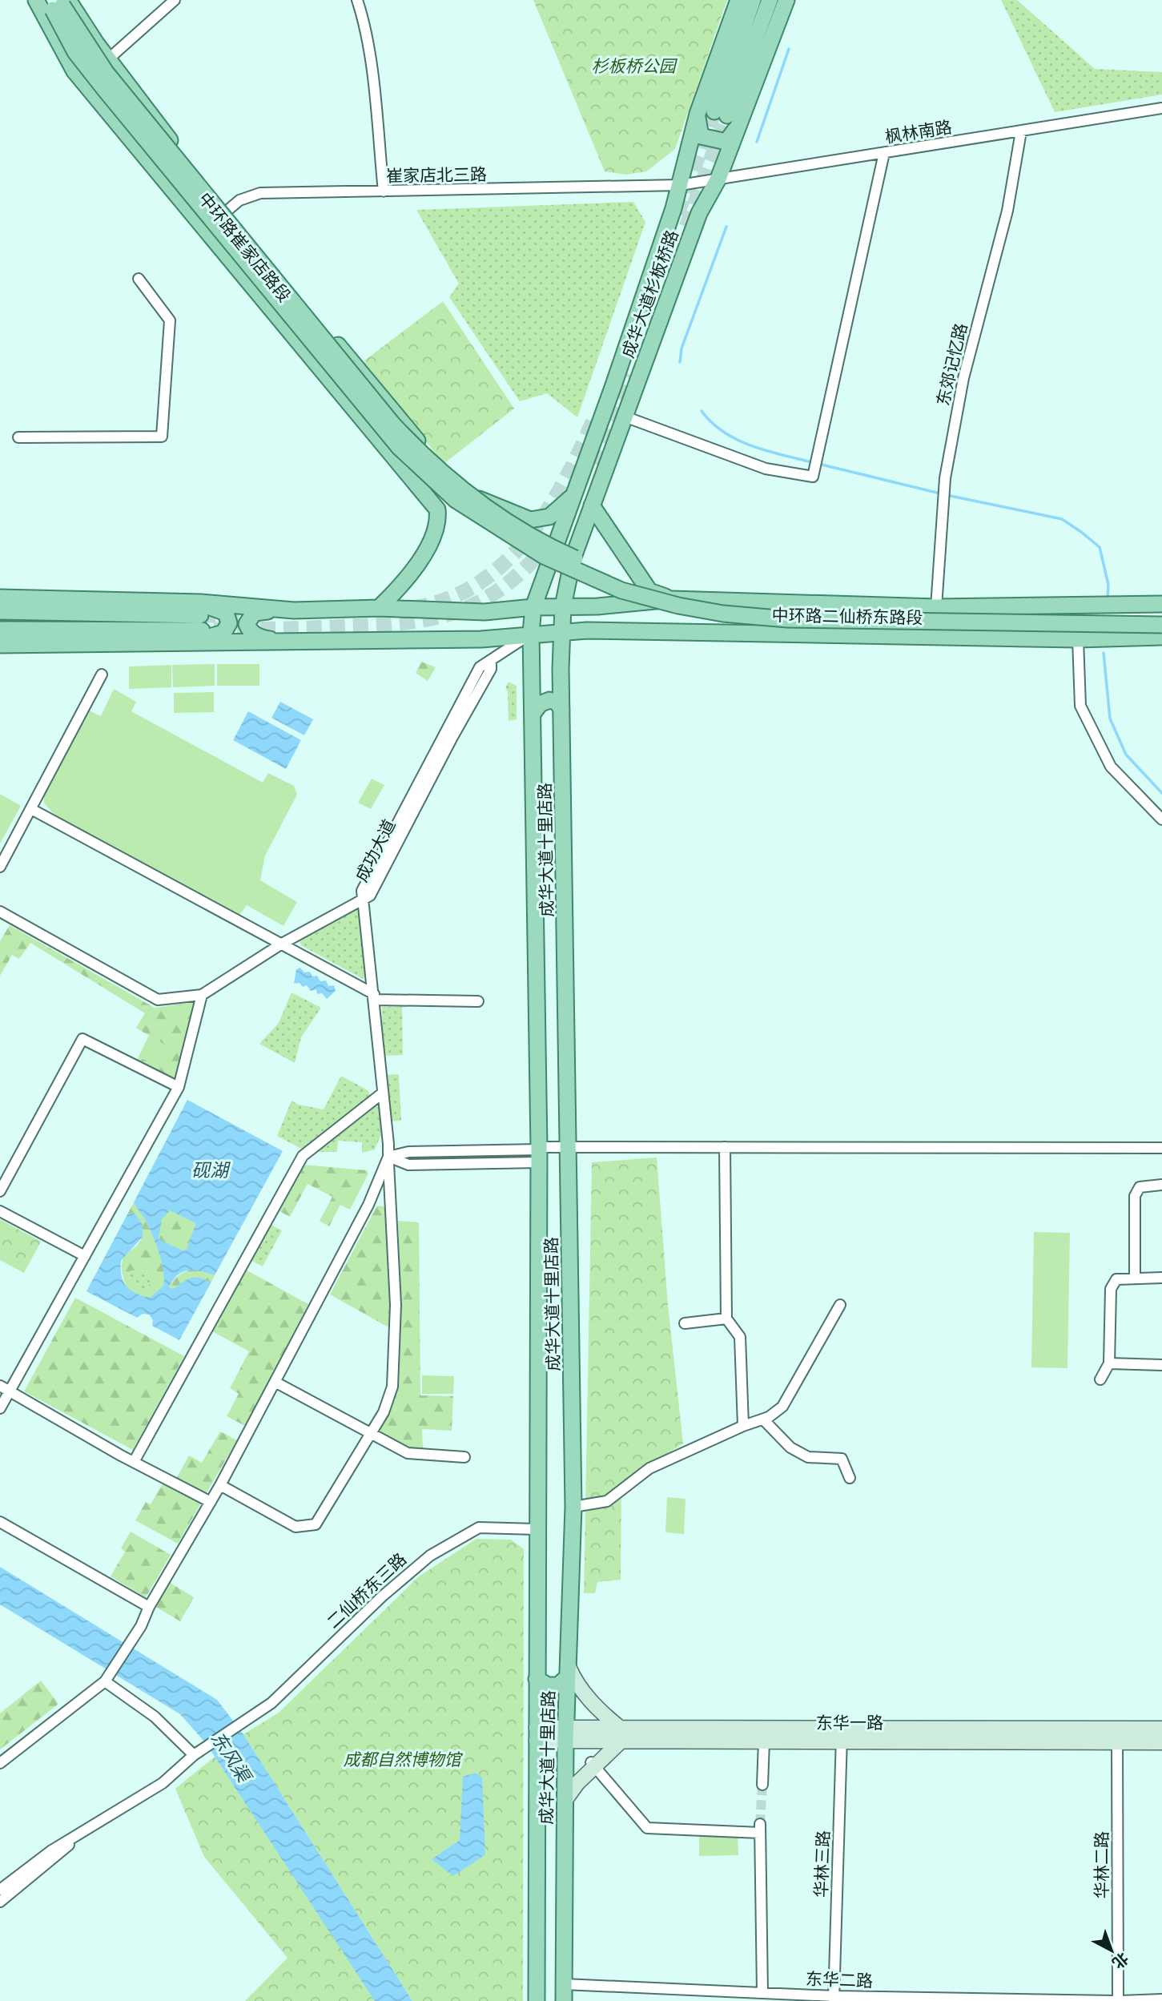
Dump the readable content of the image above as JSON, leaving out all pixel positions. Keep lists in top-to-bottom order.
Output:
{
  "streets": {
    "main road": [
      "中环路崔家店路段",
      "成华大道杉板桥路",
      "中环路二仙桥东路段",
      "成华大道十里店路"
    ],
    "street": [
      "枫林南路",
      "崔家店北三路",
      "东郊记忆路",
      "成功大道",
      "二仙桥东三路",
      "东华一路",
      "华林三路",
      "华林二路",
      "东华二路"
    ]
  },
  "crossings": [
    ["枫林南路", "崔家店北三路"],
    ["枫林南路", "成华大道杉板桥路"],
    ["枫林南路", "东郊记忆路"],
    ["崔家店北三路", "中环路崔家店路段"],
    ["崔家店北三路", "成华大道杉板桥路"],
    ["中环路崔家店路段", "成华大道杉板桥路"],
    ["中环路崔家店路段", "中环路二仙桥东路段"],
    ["成华大道杉板桥路", "中环路二仙桥东路段"],
    ["成华大道杉板桥路", "成华大道十里店路"],
    ["东郊记忆路", "中环路二仙桥东路段"],
    ["中环路二仙桥东路段", "成华大道十里店路"],
    ["中环路二仙桥东路段", "成功大道"],
    ["成华大道十里店路", "成功大道"],
    ["成华大道十里店路", "二仙桥东三路"],
    ["成华大道十里店路", "东华一路"],
    ["成华大道十里店路", "东华二路"],
    ["东华一路", "华林三路"],
    ["东华一路", "华林二路"],
    ["华林三路", "东华二路"],
    ["华林二路", "东华二路"]
  ],
  "water": ["砚湖", "东风渠"],
  "parks": ["杉板桥公园", "成都自然博物馆"],
  "north": "bottom right"
}
